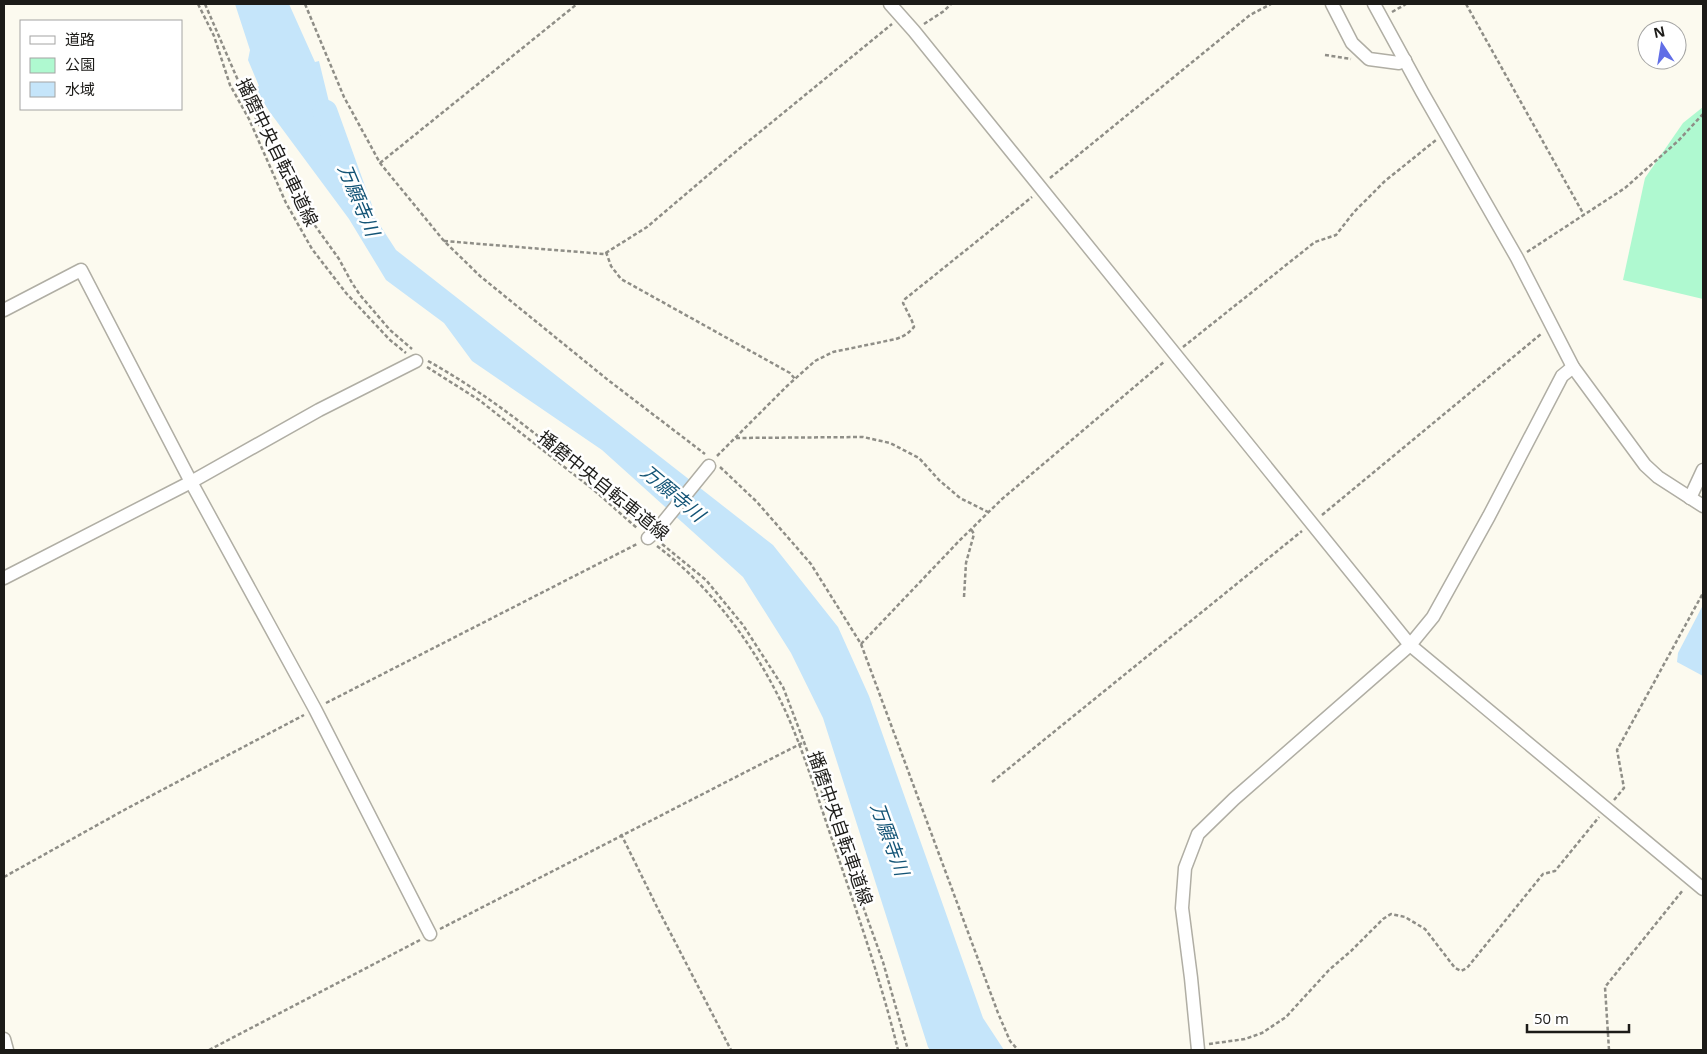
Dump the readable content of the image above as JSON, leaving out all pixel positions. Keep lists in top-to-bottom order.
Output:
{
  "streets": {
    "path": ["播磨中央自転車道線"]
  },
  "water": ["万願寺川"],
  "legend": ["道路", "公園", "水域"],
  "scale_bar": "50 m",
  "north": "top"
}
